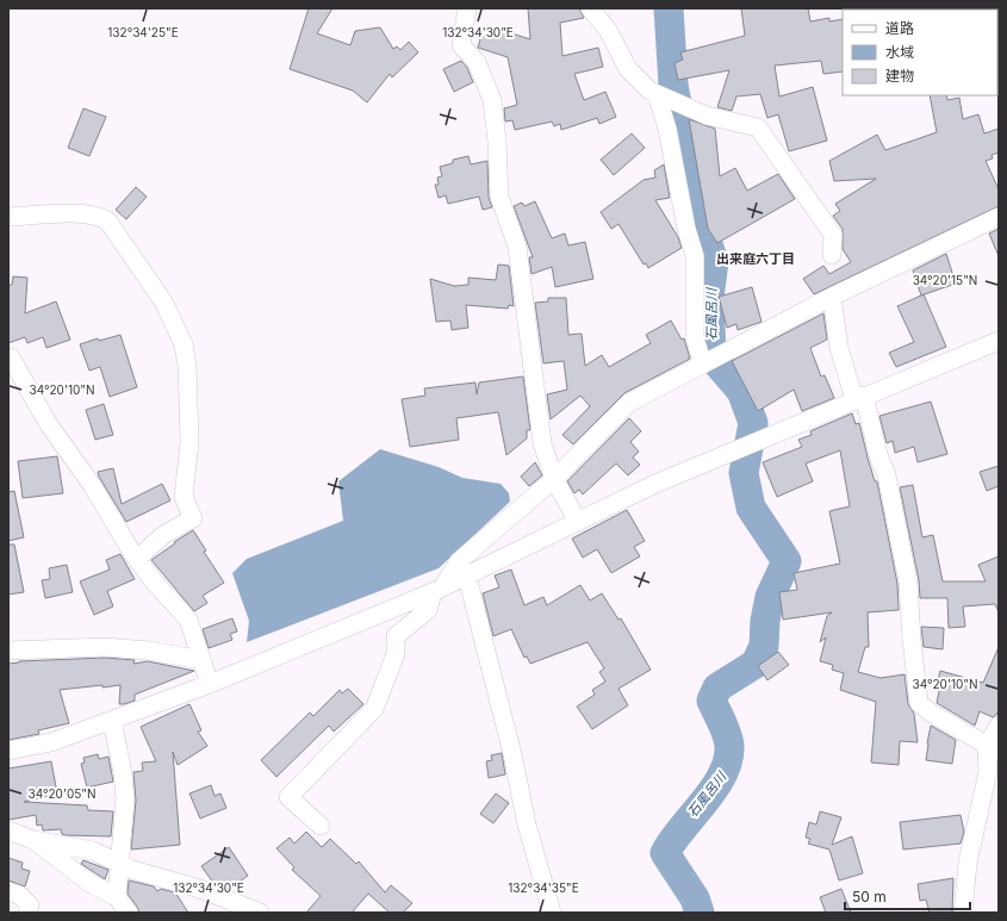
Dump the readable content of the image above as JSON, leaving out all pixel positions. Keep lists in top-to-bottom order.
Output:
{
  "districts": ["出来庭六丁目"],
  "water": ["石風呂川"],
  "legend": ["道路", "水域", "建物"],
  "scale_bar": "50 m",
  "coordinates": [
    "132°34'25\"E",
    "132°34'30\"E",
    "34°20'15\"N",
    "34°20'10\"N",
    "34°20'05\"N",
    "132°34'35\"E"
  ]
}
